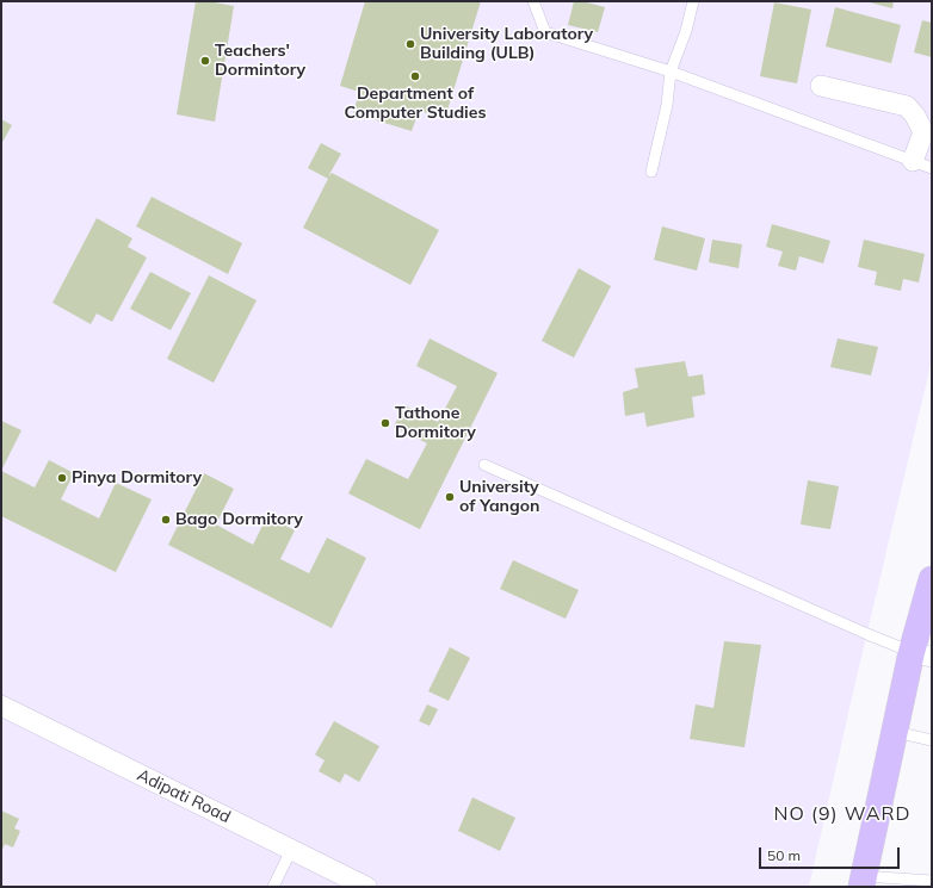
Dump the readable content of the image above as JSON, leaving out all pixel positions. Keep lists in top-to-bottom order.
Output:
{
  "streets": {
    "street": ["Adipati Road"]
  },
  "districts": ["NO (9) WARD"],
  "places": [
    "University Laboratory Building (ULB)",
    "Teachers' Dormintory",
    "Department of Computer Studies",
    "Tathone Dormitory",
    "Pinya Dormitory",
    "University of Yangon",
    "Bago Dormitory"
  ],
  "scale_bar": "50 m"
}
